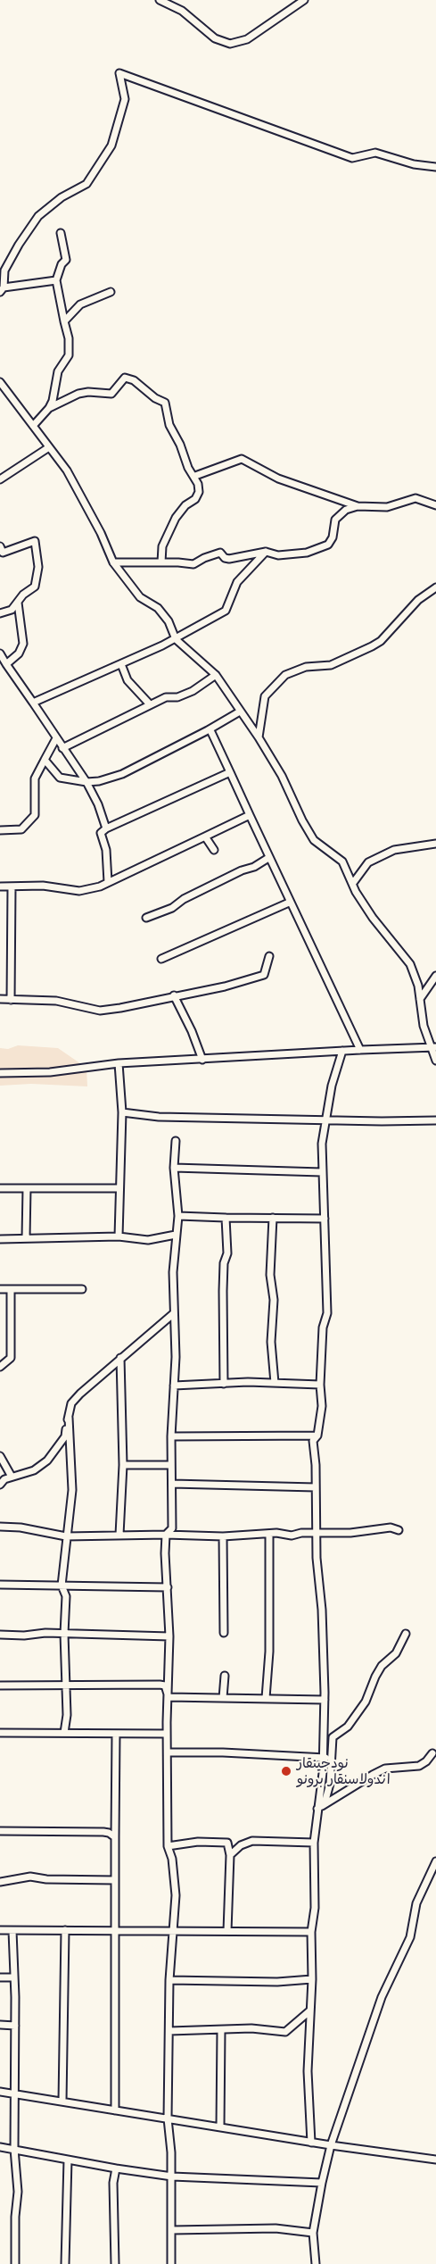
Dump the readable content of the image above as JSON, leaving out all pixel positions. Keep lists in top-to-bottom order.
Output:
{
  "places": ["نودجينقار اندولاسنقار برونو"]
}
